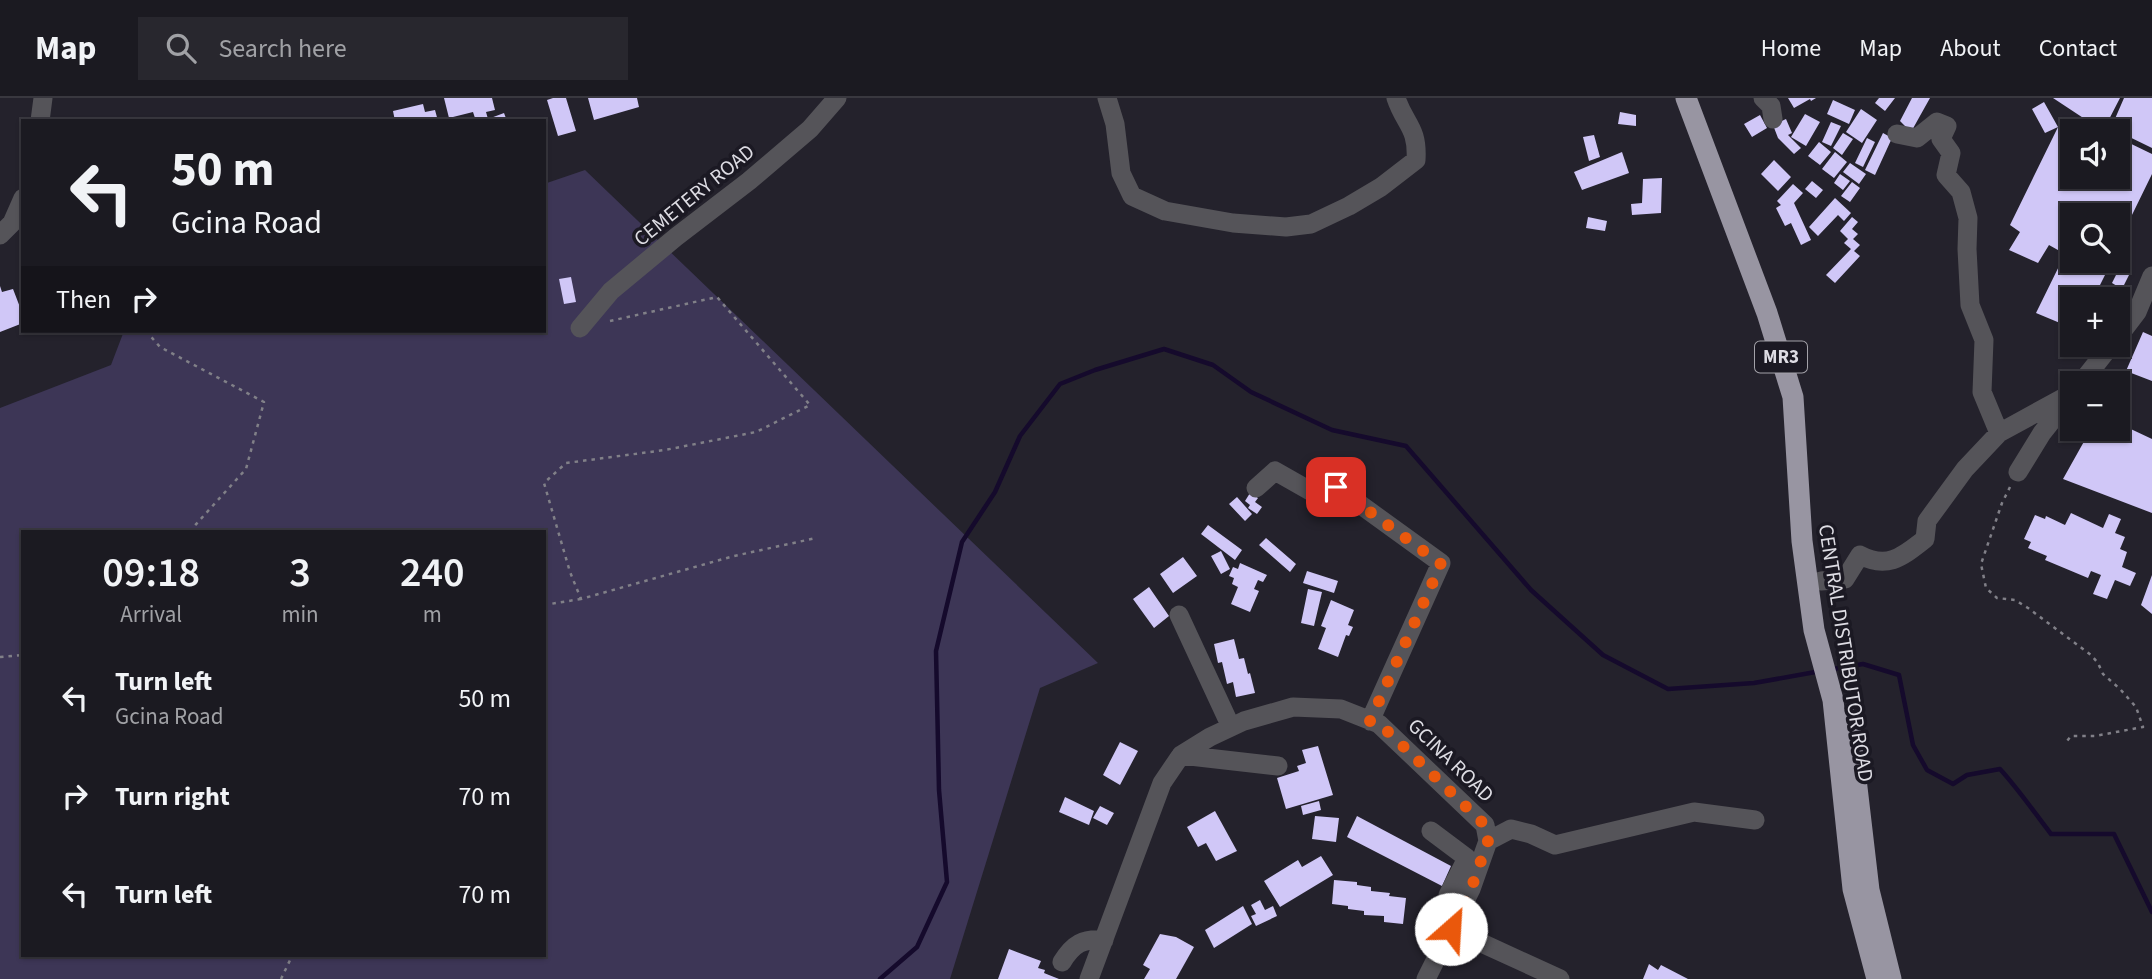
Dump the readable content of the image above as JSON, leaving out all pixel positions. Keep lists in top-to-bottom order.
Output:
{
  "streets": {
    "highway": ["MR3", "CENTRAL DISTRIBUTOR ROAD"],
    "street": ["CEMETERY ROAD", "GCINA ROAD"]
  },
  "page": {
    "header": "Map",
    "search": "Search here",
    "nav": [
      "Home",
      "Map",
      "About",
      "Contact"
    ],
    "map_buttons": ["+", "−"],
    "turn": ["50 m", "Gcina Road"],
    "then": "Then",
    "eta": [
      "09:18",
      "Arrival",
      "3",
      "min",
      "240",
      "m"
    ],
    "list": [
      {
        "name": "Turn left",
        "note": "Gcina Road",
        "value": "50 m"
      },
      {
        "name": "Turn right",
        "value": "70 m"
      },
      {
        "name": "Turn left",
        "value": "70 m"
      }
    ]
  }
}
